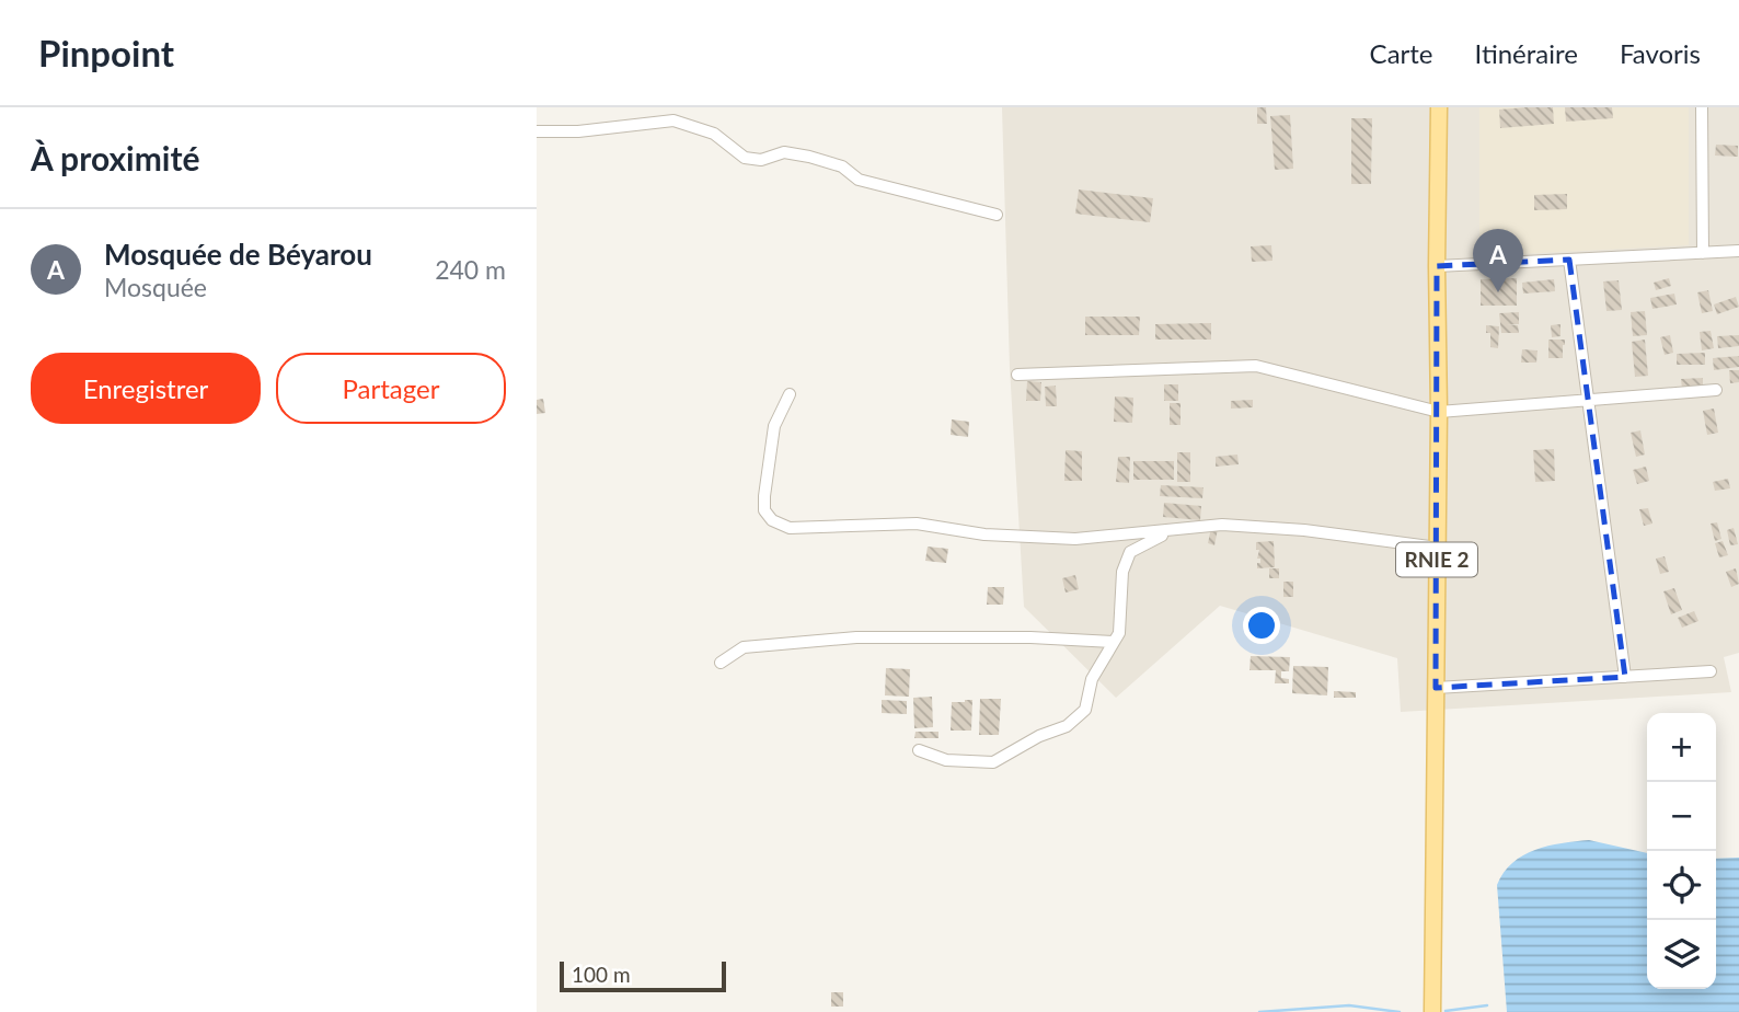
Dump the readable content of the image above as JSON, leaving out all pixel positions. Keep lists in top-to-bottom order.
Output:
{
  "streets": {
    "main road": ["RNIE 2"]
  },
  "scale_bar": "100 m",
  "page": {
    "header": "Pinpoint",
    "nav": ["Carte", "Itinéraire", "Favoris"],
    "heading": "À proximité",
    "list": [
      {
        "mark": "A",
        "name": "Mosquée de Béyarou",
        "note": "Mosquée",
        "value": "240 m"
      }
    ],
    "pins": "A",
    "buttons": ["Enregistrer", "Partager"],
    "map_buttons": ["+", "−"],
    "scale": "100 m"
  }
}
